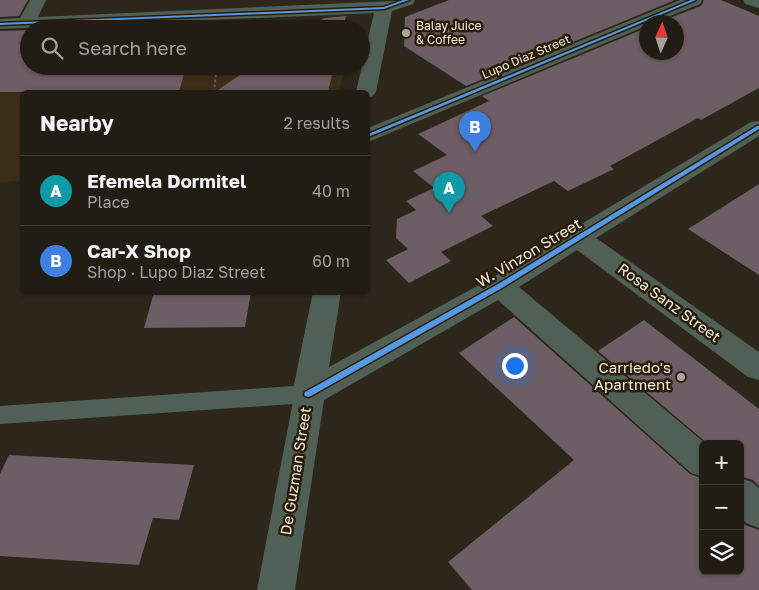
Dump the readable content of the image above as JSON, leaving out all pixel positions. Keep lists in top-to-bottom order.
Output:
{
  "streets": {
    "street": [
      "Lupo Diaz Street",
      "W. Vinzon Street",
      "Rosa Sanz Street",
      "De Guzman Street"
    ]
  },
  "crossings": [
    ["W. Vinzon Street", "Rosa Sanz Street"],
    ["W. Vinzon Street", "De Guzman Street"]
  ],
  "places": ["Balay Juice & Coffee", "Carriedo's Apartment"],
  "north": "top",
  "page": {
    "search": "Search here",
    "heading": ["Nearby", "2 results"],
    "pins": ["B", "A"],
    "list": [
      {
        "mark": "A",
        "name": "Efemela Dormitel",
        "note": "Place",
        "value": "40 m"
      },
      {
        "mark": "B",
        "name": "Car-X Shop",
        "note": "Shop · Lupo Diaz Street",
        "value": "60 m"
      }
    ],
    "map_buttons": ["+", "−"]
  }
}
